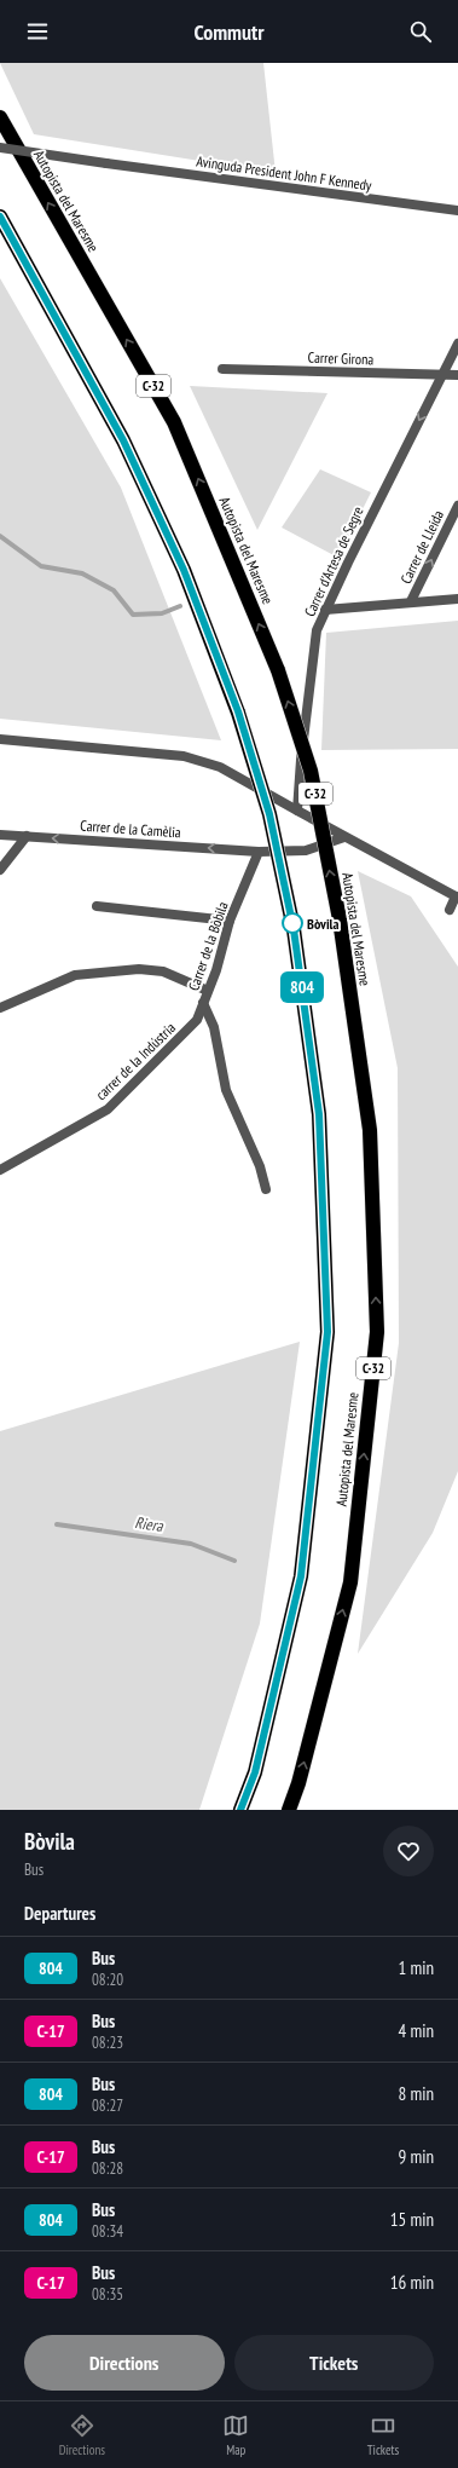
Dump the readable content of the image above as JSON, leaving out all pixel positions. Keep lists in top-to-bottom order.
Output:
{
  "streets": {
    "highway": ["Autopista del Maresme", "C-32"],
    "street": [
      "Avinguda President John F Kennedy",
      "Carrer Girona",
      "Carrer de Lleida",
      "Carrer d'Artesa de Segre",
      "Carrer de la Camèlia",
      "Carrer de la Bòbila",
      "carrer de la Indústria"
    ]
  },
  "crossings": [
    ["Carrer Girona", "Carrer d'Artesa de Segre"],
    ["Carrer de la Camèlia", "Carrer de la Bòbila"],
    ["Carrer de la Bòbila", "carrer de la Indústria"]
  ],
  "one_way": ["Carrer de Lleida", "Carrer d'Artesa de Segre"],
  "water": ["Riera"],
  "places": ["Bòvila"],
  "lines": ["bus line 804"],
  "page": {
    "header": "Commutr",
    "on_map": "804",
    "heading": [
      ["Bòvila", "Bus"],
      "Departures"
    ],
    "list": [
      {
        "mark": "804",
        "name": "Bus",
        "note": "08:20",
        "value": "1 min"
      },
      {
        "mark": "C-17",
        "name": "Bus",
        "note": "08:23",
        "value": "4 min"
      },
      {
        "mark": "804",
        "name": "Bus",
        "note": "08:27",
        "value": "8 min"
      },
      {
        "mark": "C-17",
        "name": "Bus",
        "note": "08:28",
        "value": "9 min"
      },
      {
        "mark": "804",
        "name": "Bus",
        "note": "08:34",
        "value": "15 min"
      },
      {
        "mark": "C-17",
        "name": "Bus",
        "note": "08:35",
        "value": "16 min"
      }
    ],
    "buttons": ["Directions", "Tickets"],
    "tabs": ["Directions", "Map", "Tickets"]
  }
}
